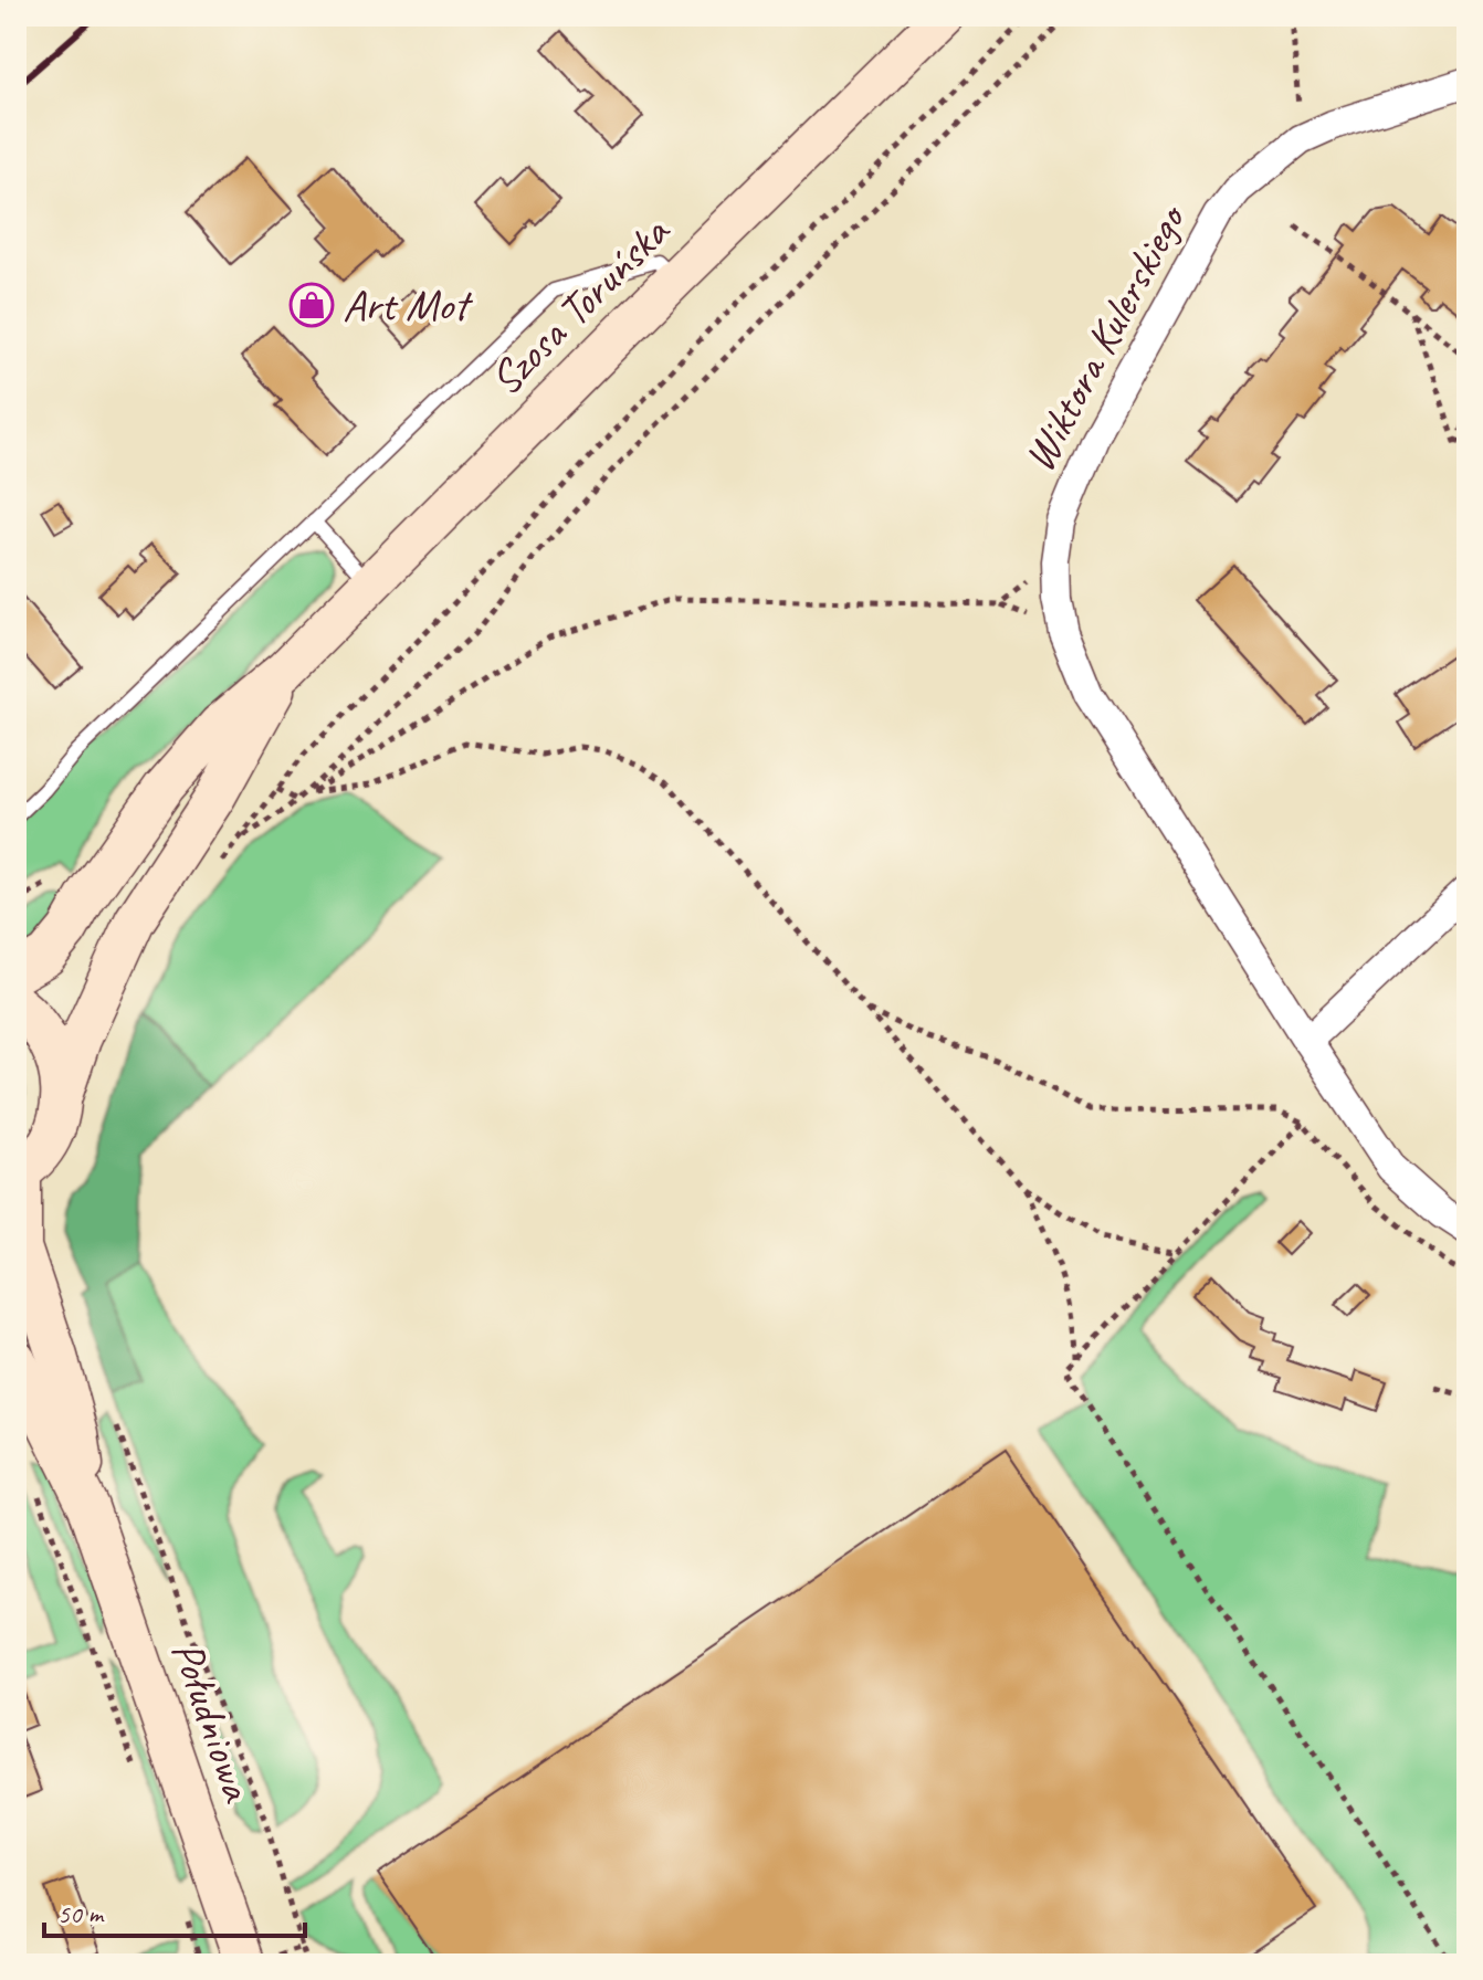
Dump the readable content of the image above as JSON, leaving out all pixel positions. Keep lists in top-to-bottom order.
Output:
{
  "streets": {
    "main road": ["Szosa Toruńska", "Południowa"],
    "street": ["Wiktora Kulerskiego"]
  },
  "crossings": [
    ["Szosa Toruńska", "Południowa"]
  ],
  "places": {
    "shop": ["Art Mot"]
  },
  "scale_bar": "50 m"
}
